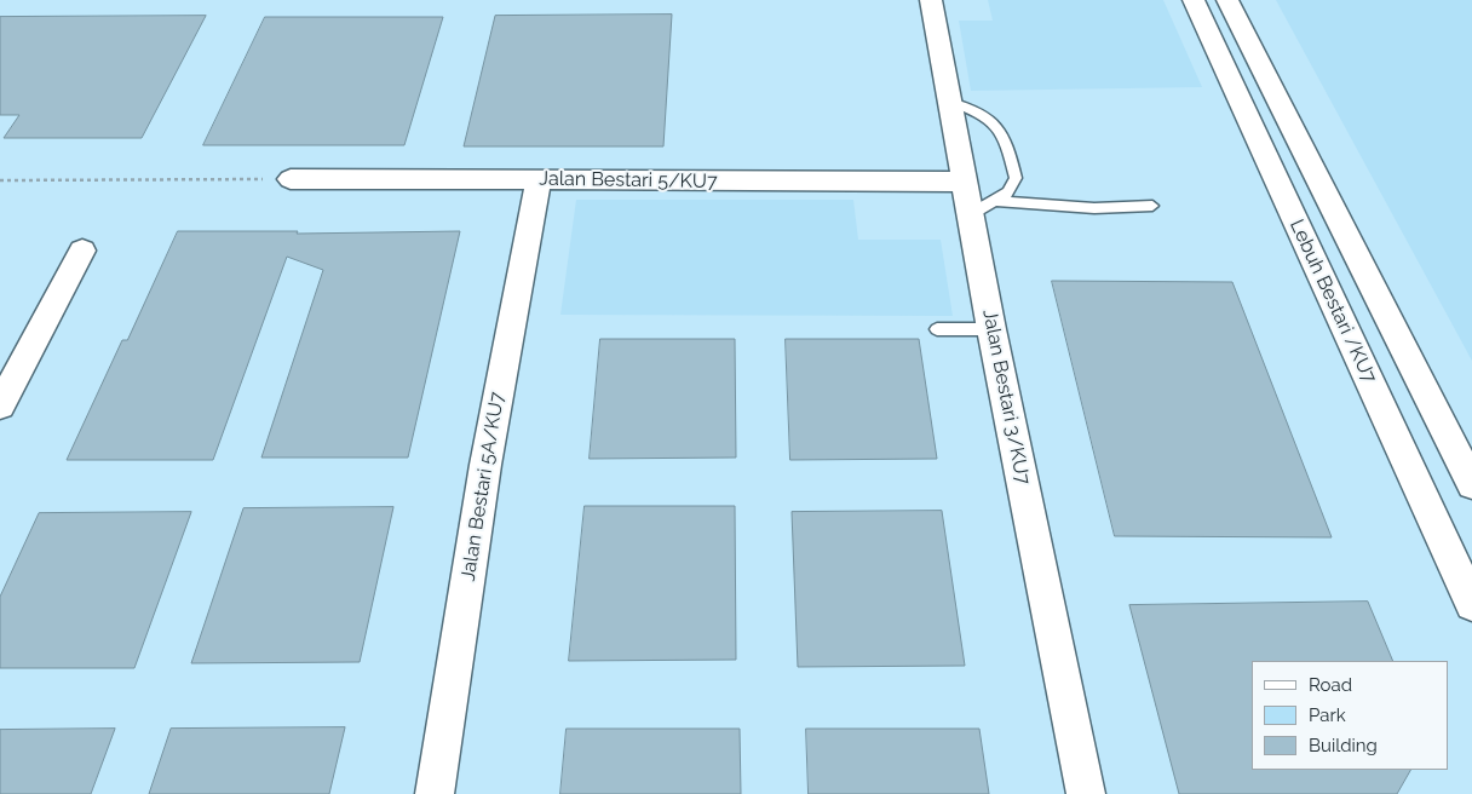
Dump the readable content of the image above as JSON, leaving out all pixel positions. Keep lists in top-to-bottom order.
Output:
{
  "streets": {
    "street": [
      "Jalan Bestari 5/KU7",
      "Lebuh Bestari /KU7",
      "Jalan Bestari 3/KU7",
      "Jalan Bestari 5A/KU7"
    ]
  },
  "crossings": [
    ["Jalan Bestari 5/KU7", "Jalan Bestari 3/KU7"],
    ["Jalan Bestari 5/KU7", "Jalan Bestari 5A/KU7"]
  ],
  "legend": ["Road", "Park", "Building"]
}
